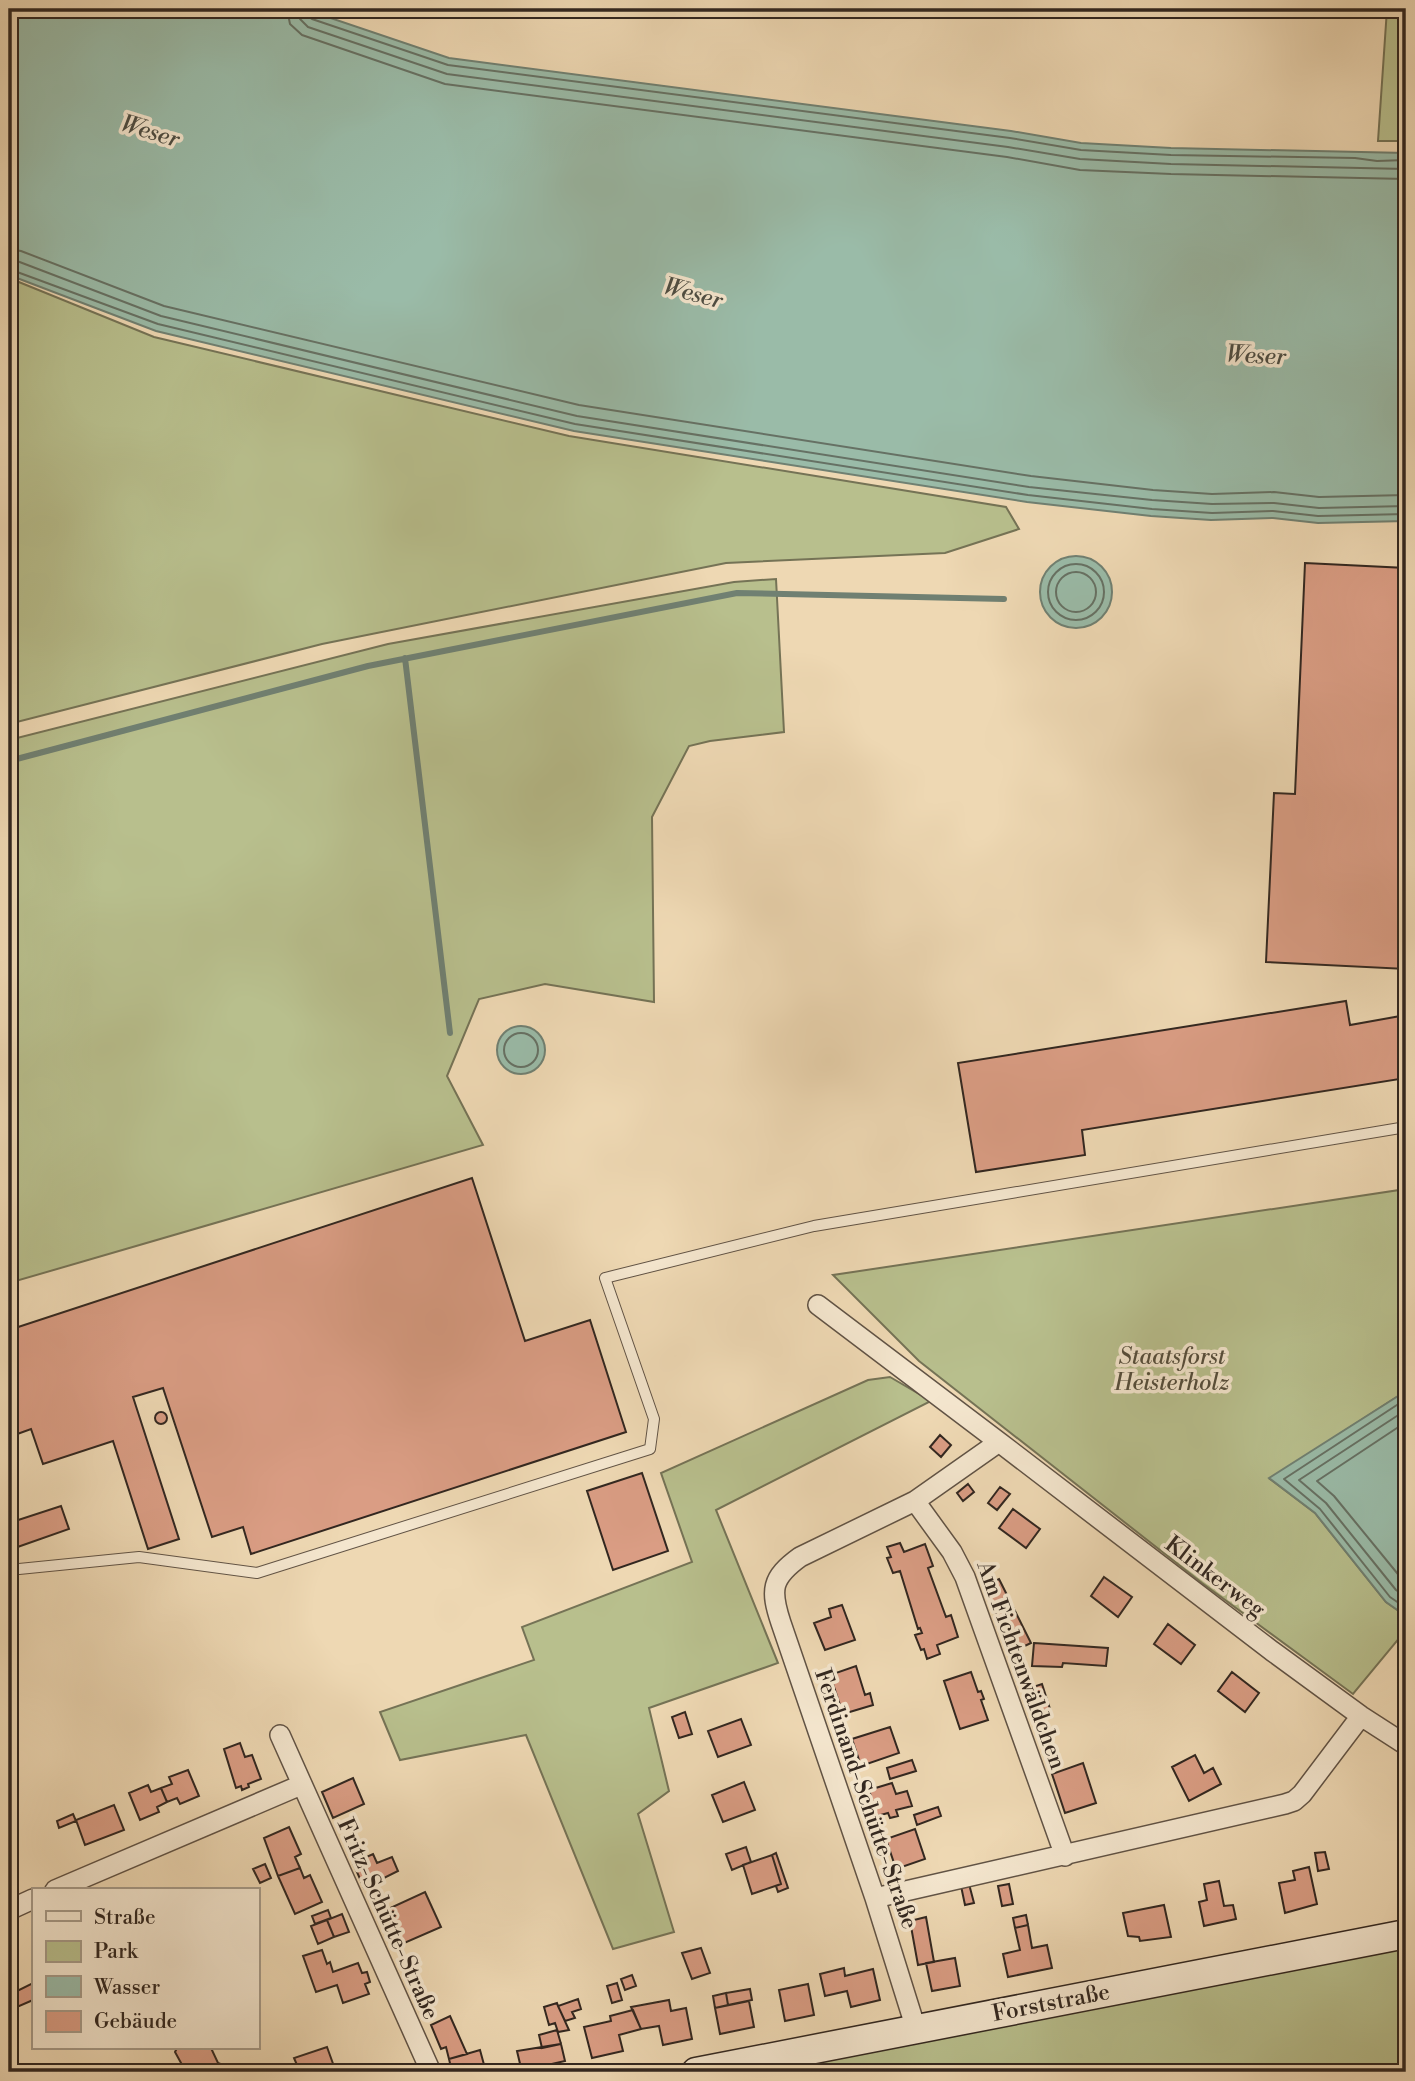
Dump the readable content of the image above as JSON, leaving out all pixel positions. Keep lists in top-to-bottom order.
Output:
{
  "streets": {
    "street": [
      "Klinkerweg",
      "Am Fichtenwäldchen",
      "Ferdinand-Schütte-Straße",
      "Fritz-Schütte-Straße",
      "Forststraße"
    ]
  },
  "crossings": [
    ["Am Fichtenwäldchen", "Ferdinand-Schütte-Straße"],
    ["Ferdinand-Schütte-Straße", "Forststraße"]
  ],
  "water": ["Weser"],
  "parks": ["Staatsforst Heisterholz"],
  "legend": [
    "Straße",
    "Park",
    "Wasser",
    "Gebäude"
  ]
}
